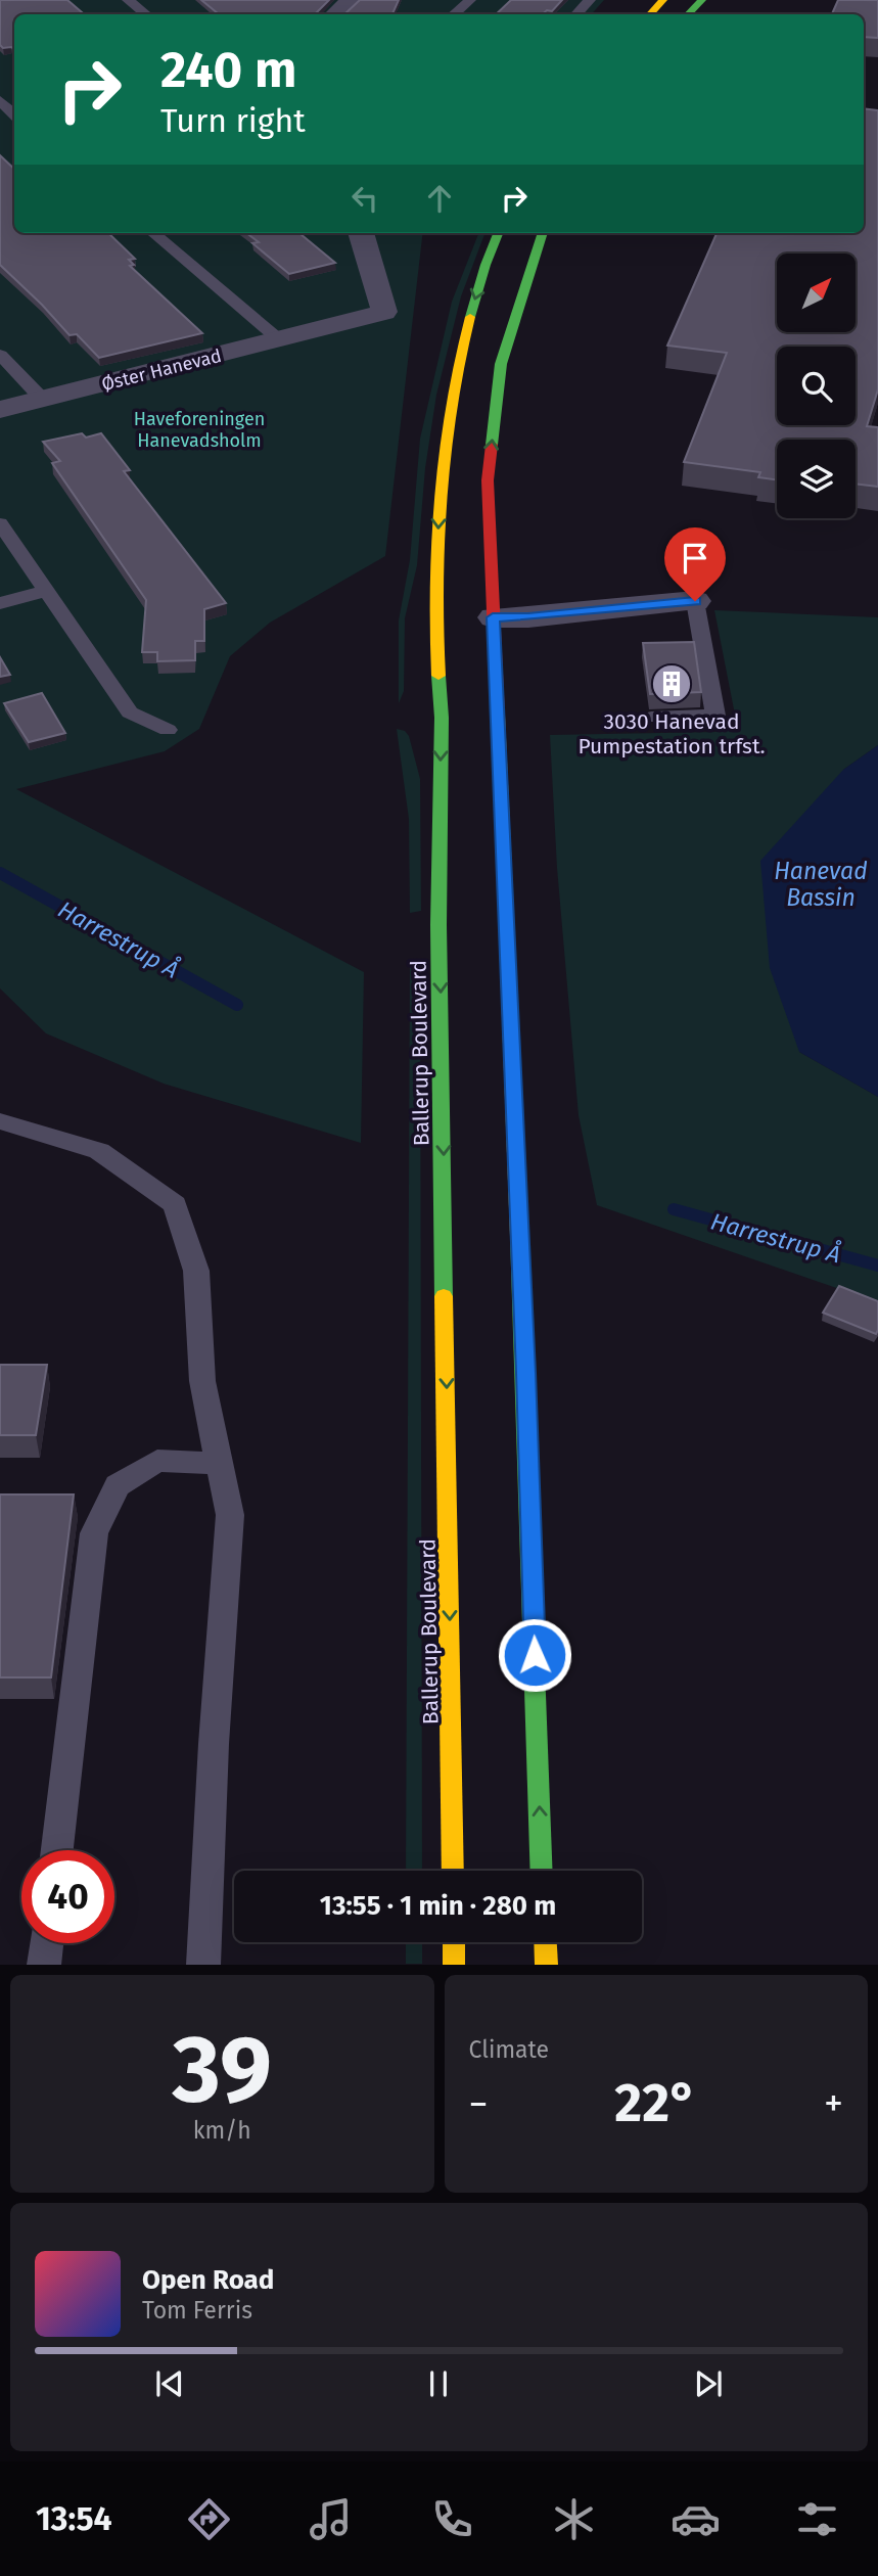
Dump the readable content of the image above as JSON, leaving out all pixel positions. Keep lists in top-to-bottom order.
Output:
{
  "streets": {
    "street": ["Øster Hanevad", "Ballerup Boulevard"]
  },
  "water": ["Hanevad Bassin", "Harrestrup Å"],
  "parks": ["Haveforeningen Hanevadsholm"],
  "places": {
    "building": ["3030 Hanevad Pumpestation trfst."]
  },
  "north": "top right",
  "page": {
    "turn": ["240 m", "Turn right"],
    "limit": "40",
    "trip": "13:55 · 1 min · 280 m",
    "tile": [
      ["39", "km/h"],
      "Climate"
    ],
    "heat": ["−", "22°", "+"],
    "song": ["Open Road", "Tom Ferris"],
    "tabs": "13:54"
  }
}
